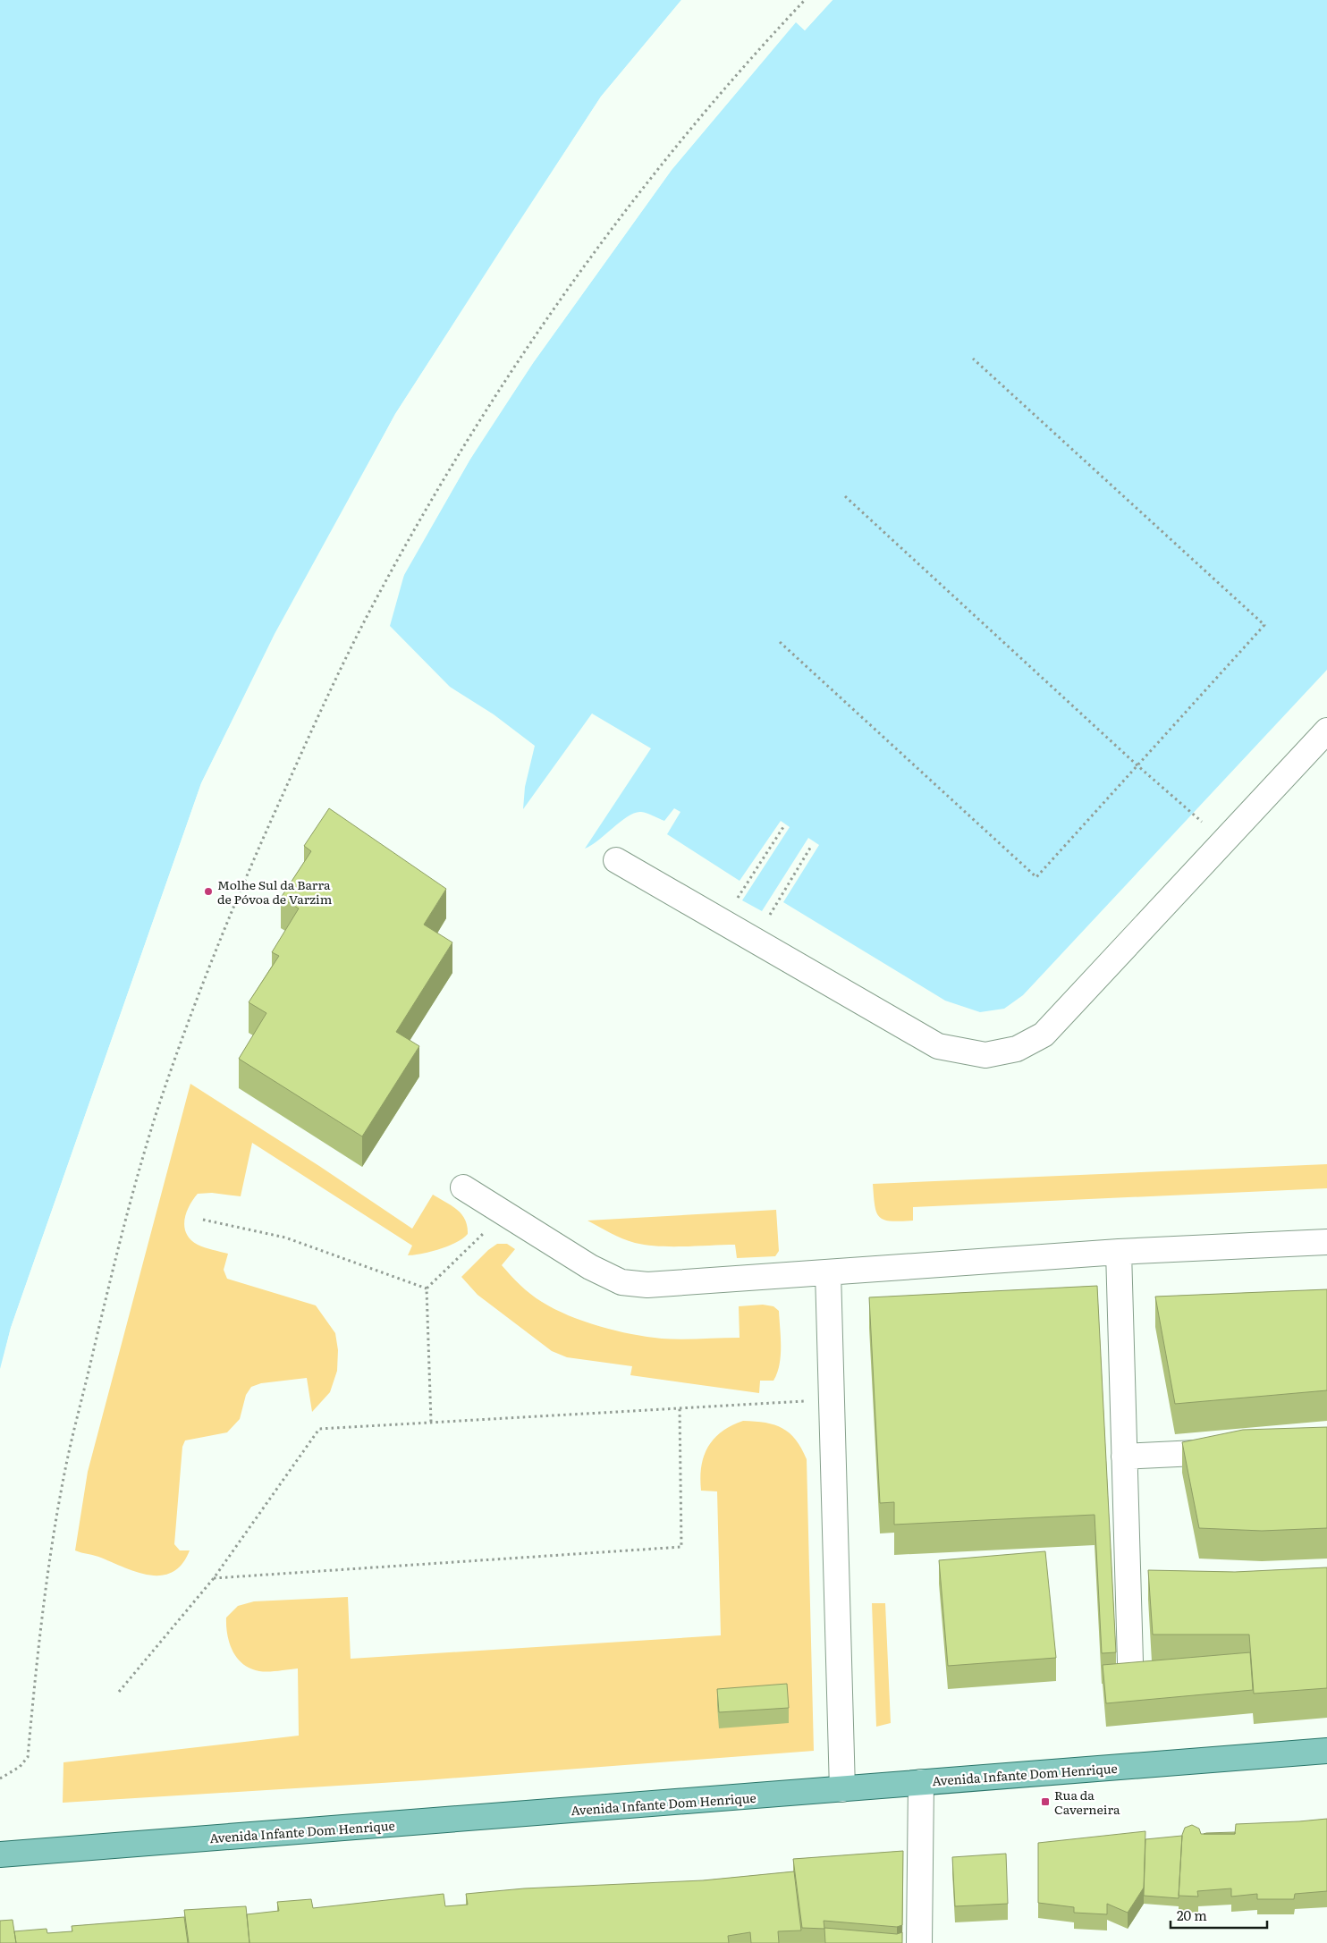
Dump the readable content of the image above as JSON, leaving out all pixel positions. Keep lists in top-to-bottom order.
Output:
{
  "streets": {
    "main road": ["Avenida Infante Dom Henrique"]
  },
  "places": {
    "other": ["Molhe Sul da Barra de Póvoa de Varzim"],
    "transit": ["Rua da Caverneira"]
  },
  "scale_bar": "20 m"
}
